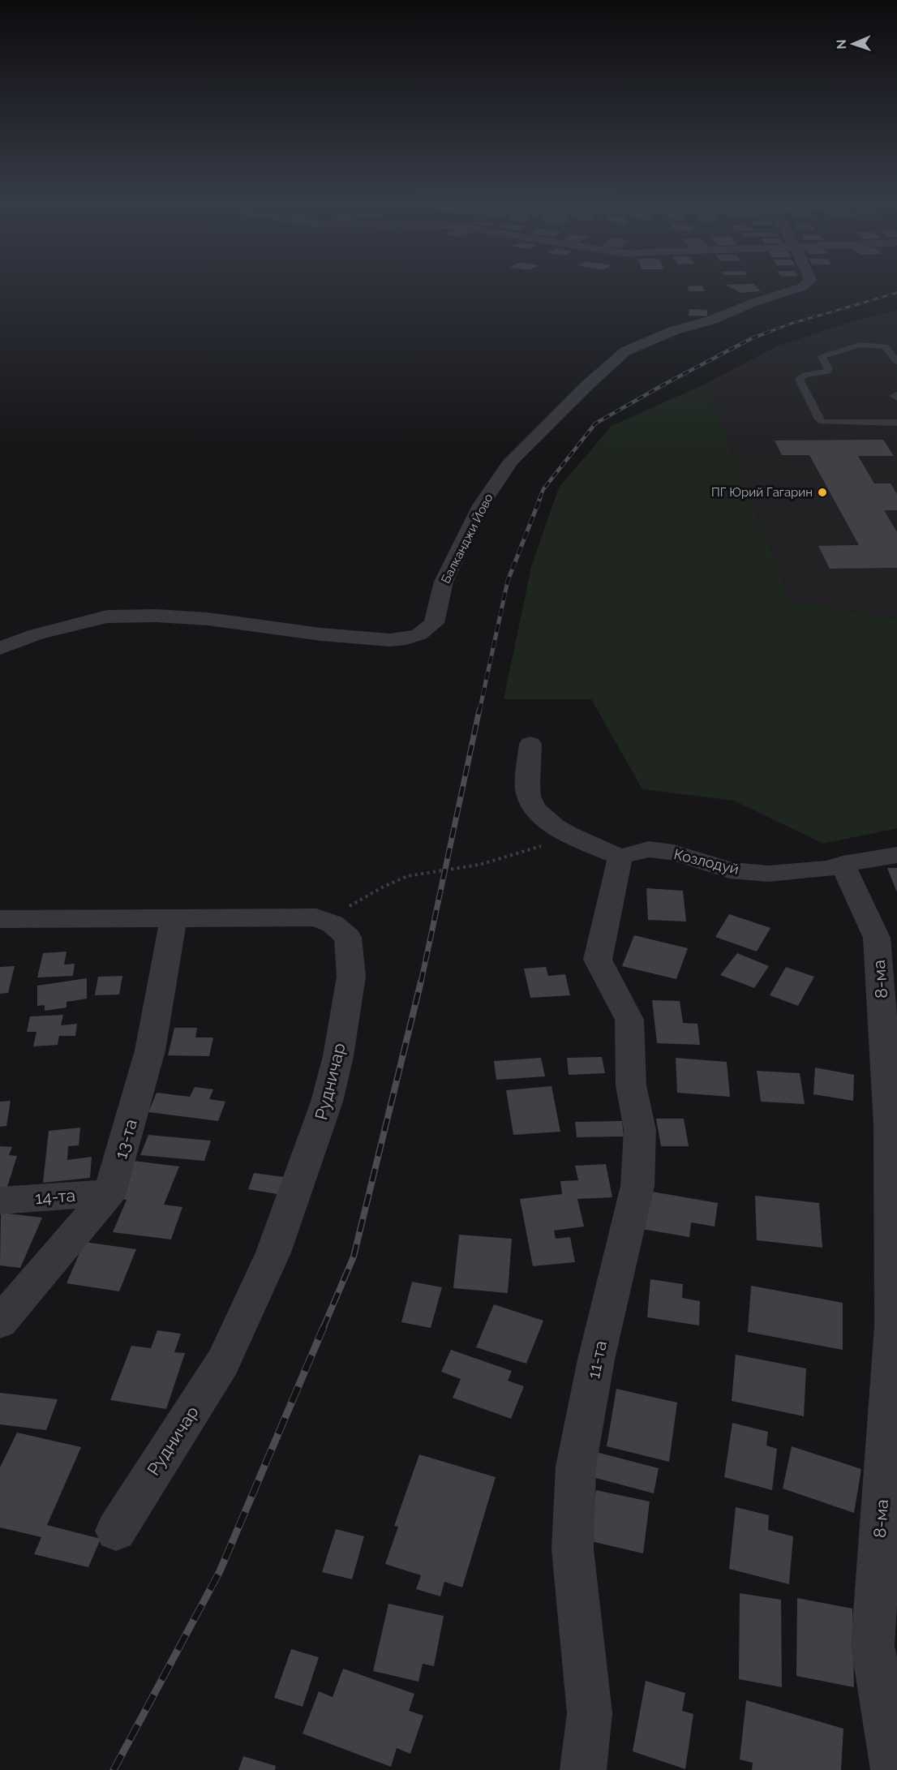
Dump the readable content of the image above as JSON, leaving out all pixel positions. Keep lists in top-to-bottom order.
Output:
{
  "streets": {
    "street": [
      "Балканджи Йово",
      "Козлодуй",
      "8-ма",
      "Рудничар",
      "13-та",
      "14-та",
      "11-та"
    ]
  },
  "crossings": [
    ["Козлодуй", "8-ма"],
    ["Козлодуй", "11-та"],
    ["Рудничар", "13-та"],
    ["13-та", "14-та"]
  ],
  "places": ["ПГ Юрий Гагарин"],
  "north": "left"
}
